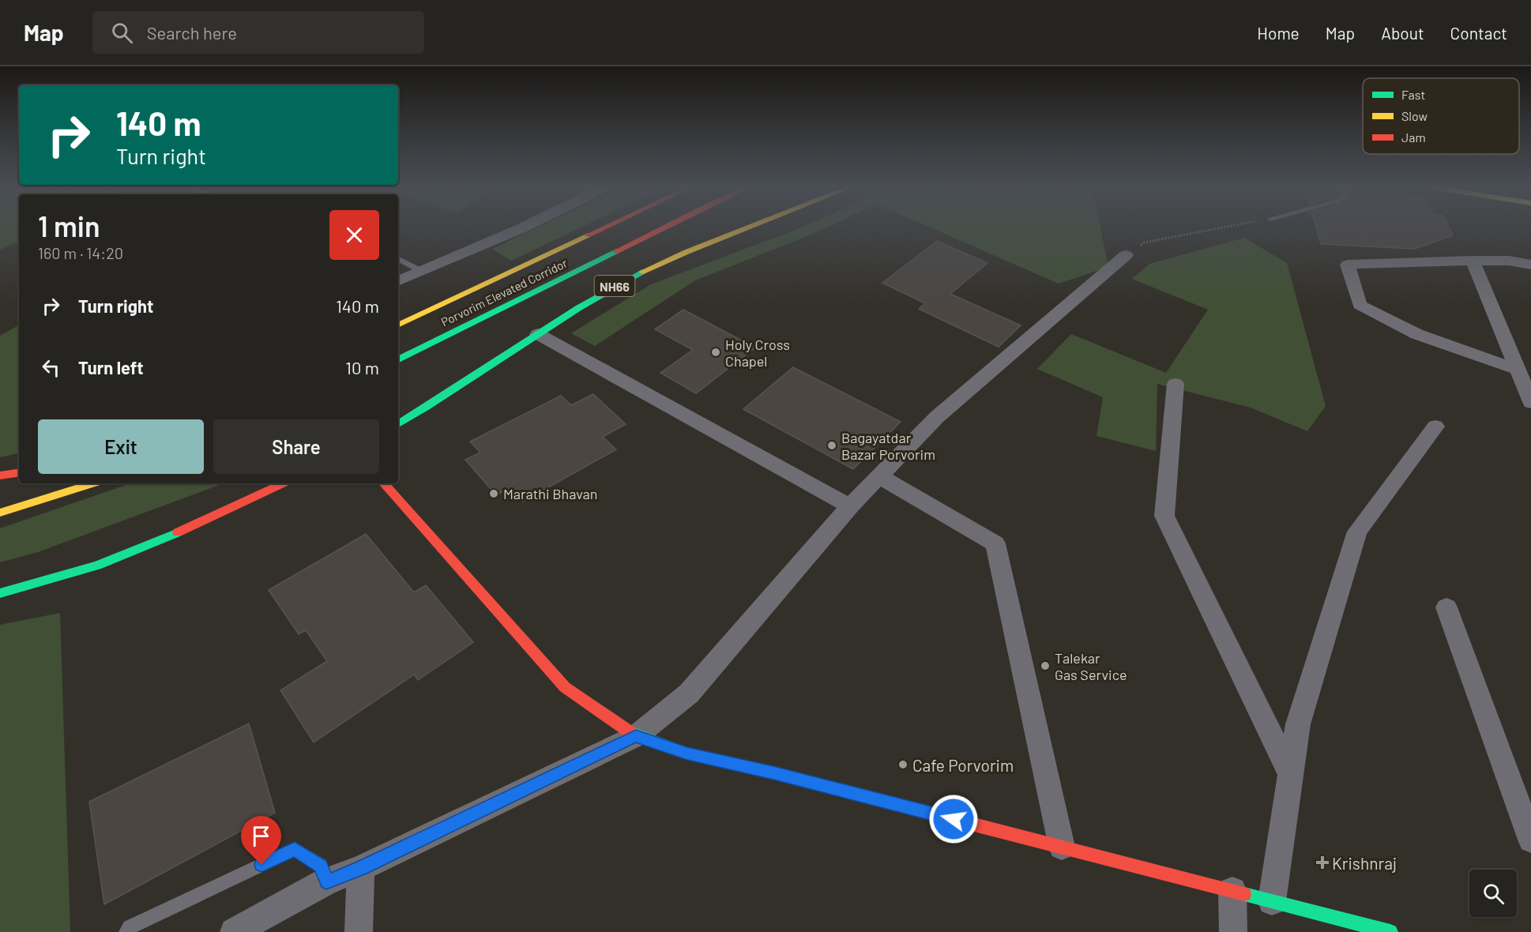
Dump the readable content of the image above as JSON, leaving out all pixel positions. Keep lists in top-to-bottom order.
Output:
{
  "streets": {
    "main road": ["NH66", "Porvorim Elevated Corridor"]
  },
  "places": {
    "other": [
      "Holy Cross Chapel",
      "Bagayatdar Bazar Porvorim",
      "Marathi Bhavan",
      "Talekar Gas Service",
      "Cafe Porvorim"
    ],
    "health": ["Krishnraj"]
  },
  "legend": ["Fast", "Slow", "Jam"],
  "page": {
    "header": "Map",
    "search": "Search here",
    "nav": [
      "Home",
      "Map",
      "About",
      "Contact"
    ],
    "turn": ["140 m", "Turn right"],
    "heading": ["1 min", "160 m · 14:20"],
    "list": [
      {
        "name": "Turn right",
        "value": "140 m"
      },
      {
        "name": "Turn left",
        "value": "10 m"
      }
    ],
    "buttons": ["Exit", "Share"]
  }
}
